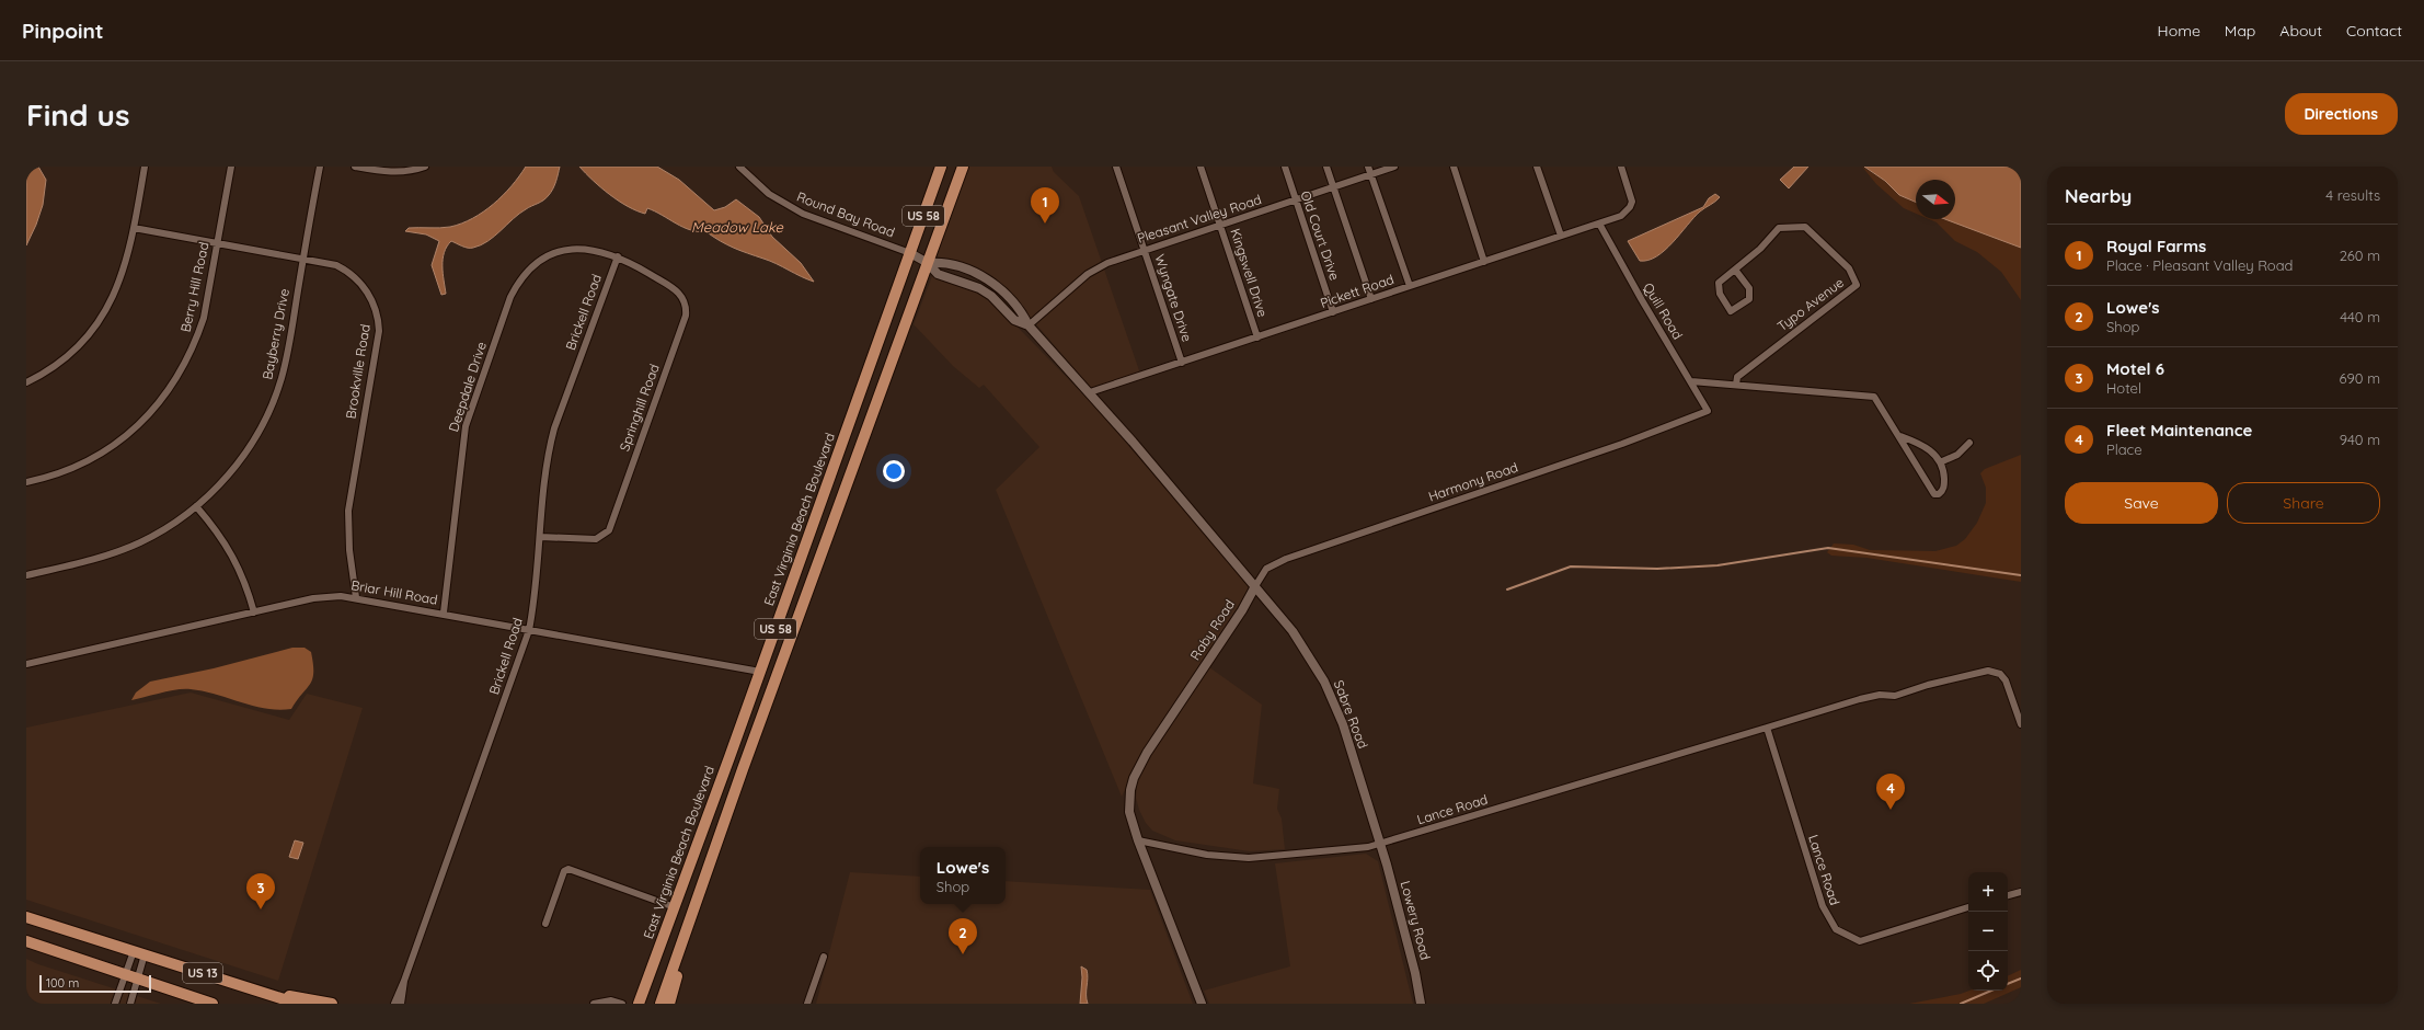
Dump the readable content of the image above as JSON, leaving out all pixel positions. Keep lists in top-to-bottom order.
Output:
{
  "streets": {
    "main road": ["US 58", "East Virginia Beach Boulevard", "US 13"],
    "street": [
      "Round Bay Road",
      "Pleasant Valley Road",
      "Old Court Drive",
      "Kingswell Drive",
      "Berry Hill Road",
      "Pickett Road",
      "Wyngate Drive",
      "Typo Avenue",
      "Quill Road",
      "Brickell Road",
      "Bayberry Drive",
      "Brookville Road",
      "Deepdale Drive",
      "Springhill Road",
      "Harmony Road",
      "Briar Hill Road",
      "Raby Road",
      "Sabre Road",
      "Lance Road",
      "Lowery Road"
    ]
  },
  "crossings": [
    ["Round Bay Road", "US 58"],
    ["Round Bay Road", "East Virginia Beach Boulevard"],
    ["Pleasant Valley Road", "Old Court Drive"],
    ["Pleasant Valley Road", "Kingswell Drive"],
    ["Pleasant Valley Road", "Wyngate Drive"],
    ["Old Court Drive", "Pickett Road"],
    ["Kingswell Drive", "Pickett Road"],
    ["Berry Hill Road", "Brookville Road"],
    ["Pickett Road", "Wyngate Drive"],
    ["Pickett Road", "Quill Road"],
    ["Quill Road", "Harmony Road"],
    ["Brickell Road", "Deepdale Drive"],
    ["Brickell Road", "Springhill Road"],
    ["Brickell Road", "Briar Hill Road"],
    ["Bayberry Drive", "Brookville Road"],
    ["Brookville Road", "Briar Hill Road"],
    ["Deepdale Drive", "Springhill Road"],
    ["Deepdale Drive", "Briar Hill Road"],
    ["Harmony Road", "Raby Road"],
    ["Harmony Road", "Sabre Road"],
    ["East Virginia Beach Boulevard", "Briar Hill Road"],
    ["Raby Road", "Sabre Road"],
    ["Raby Road", "Lance Road"],
    ["Sabre Road", "Lance Road"],
    ["Sabre Road", "Lowery Road"],
    ["Lance Road", "Lowery Road"]
  ],
  "water": ["Meadow Lake"],
  "scale_bar": "100 m",
  "north": "right",
  "page": {
    "header": "Pinpoint",
    "nav": [
      "Home",
      "Map",
      "About",
      "Contact"
    ],
    "buttons": [
      "Directions",
      ["Save", "Share"]
    ],
    "title": "Find us",
    "heading": ["Nearby", "4 results"],
    "pins": [
      "1",
      "4",
      "3",
      "2"
    ],
    "list": [
      {
        "mark": "1",
        "name": "Royal Farms",
        "note": "Place · Pleasant Valley Road",
        "value": "260 m"
      },
      {
        "mark": "2",
        "name": "Lowe's",
        "note": "Shop",
        "value": "440 m"
      },
      {
        "mark": "3",
        "name": "Motel 6",
        "note": "Hotel",
        "value": "690 m"
      },
      {
        "mark": "4",
        "name": "Fleet Maintenance",
        "note": "Place",
        "value": "940 m"
      }
    ],
    "popup": ["Lowe's", "Shop"],
    "map_buttons": ["+", "−"],
    "scale": "100 m"
  }
}
